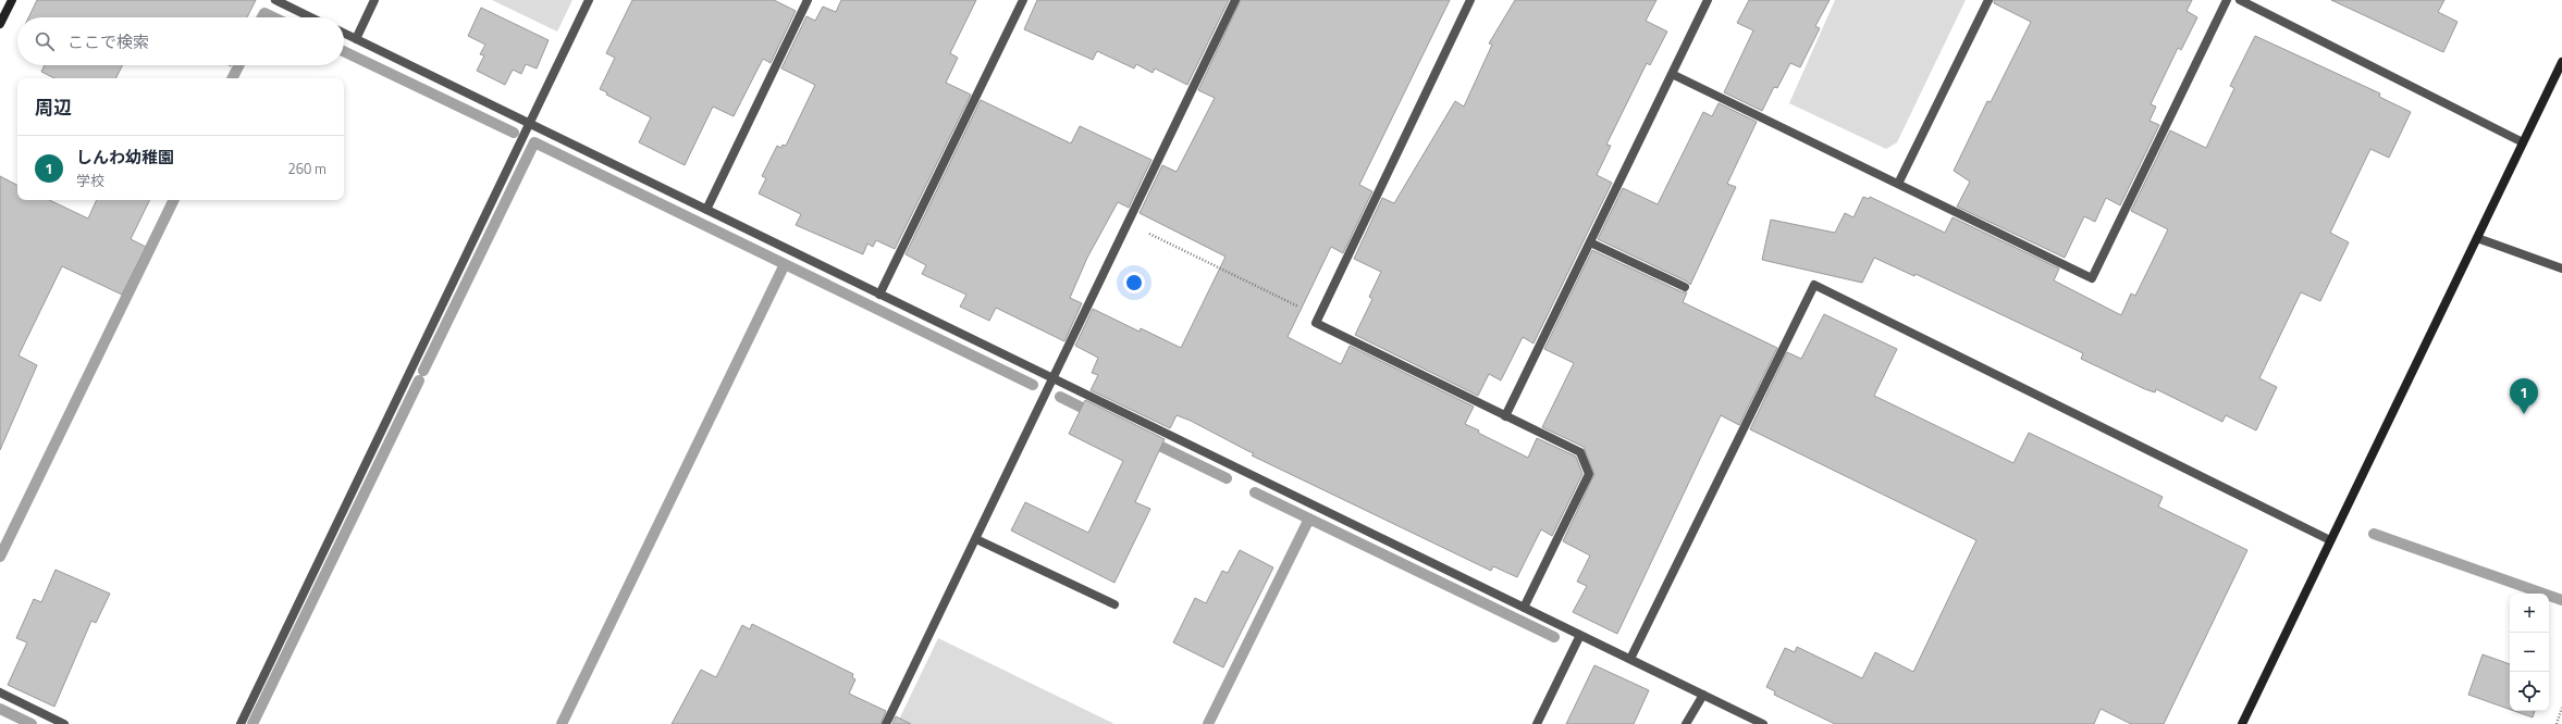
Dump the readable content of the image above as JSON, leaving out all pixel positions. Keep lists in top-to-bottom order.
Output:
{
  "page": {
    "search": "ここで検索",
    "heading": "周辺",
    "list": [
      {
        "mark": "1",
        "name": "しんわ幼稚園",
        "note": "学校",
        "value": "260 m"
      }
    ],
    "pins": "1",
    "map_buttons": ["+", "−"]
  }
}
